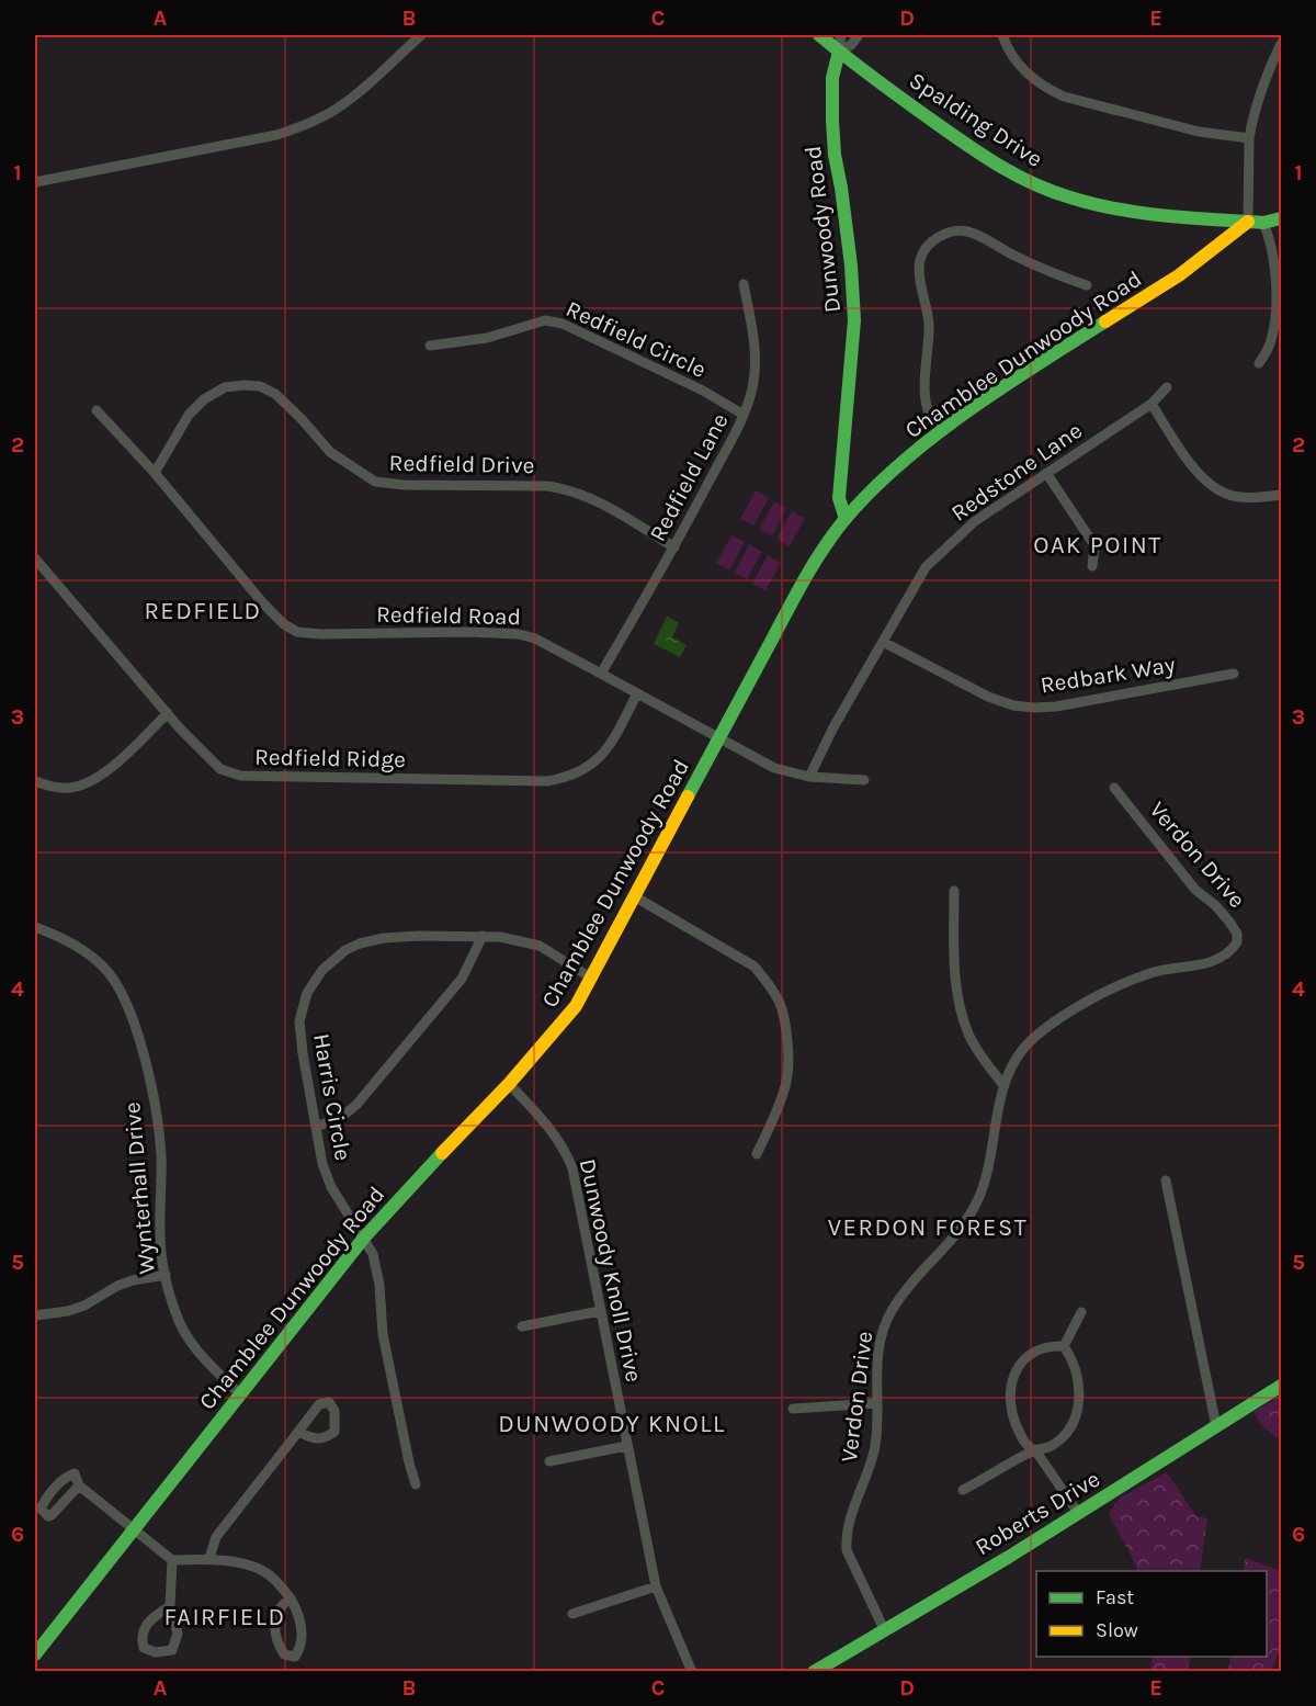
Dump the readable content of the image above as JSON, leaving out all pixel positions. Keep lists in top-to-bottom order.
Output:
{
  "streets": {
    "street": [
      "Spalding Drive",
      "Dunwoody Road",
      "Redfield Circle",
      "Chamblee Dunwoody Road",
      "Redfield Drive",
      "Redstone Lane",
      "Redfield Lane",
      "Redfield Road",
      "Redbark Way",
      "Redfield Ridge",
      "Verdon Drive",
      "Harris Circle",
      "Wynterhall Drive",
      "Dunwoody Knoll Drive",
      "Roberts Drive"
    ]
  },
  "crossings": [
    ["Spalding Drive", "Dunwoody Road"],
    ["Spalding Drive", "Chamblee Dunwoody Road"],
    ["Dunwoody Road", "Chamblee Dunwoody Road"],
    ["Redfield Circle", "Redfield Lane"],
    ["Chamblee Dunwoody Road", "Redfield Road"],
    ["Chamblee Dunwoody Road", "Harris Circle"],
    ["Chamblee Dunwoody Road", "Wynterhall Drive"],
    ["Chamblee Dunwoody Road", "Dunwoody Knoll Drive"],
    ["Redfield Drive", "Redfield Lane"],
    ["Redfield Drive", "Redfield Road"],
    ["Redstone Lane", "Redfield Road"],
    ["Redstone Lane", "Redbark Way"],
    ["Redfield Lane", "Redfield Road"],
    ["Redfield Road", "Redfield Ridge"],
    ["Verdon Drive", "Roberts Drive"]
  ],
  "districts": [
    "OAK POINT",
    "REDFIELD",
    "VERDON FOREST",
    "DUNWOODY KNOLL",
    "FAIRFIELD"
  ],
  "legend": ["Fast", "Slow"],
  "grid": {
    "columns": [
      "A",
      "B",
      "C",
      "D",
      "E"
    ],
    "rows": [
      "1",
      "2",
      "3",
      "4",
      "5",
      "6"
    ]
  }
}
